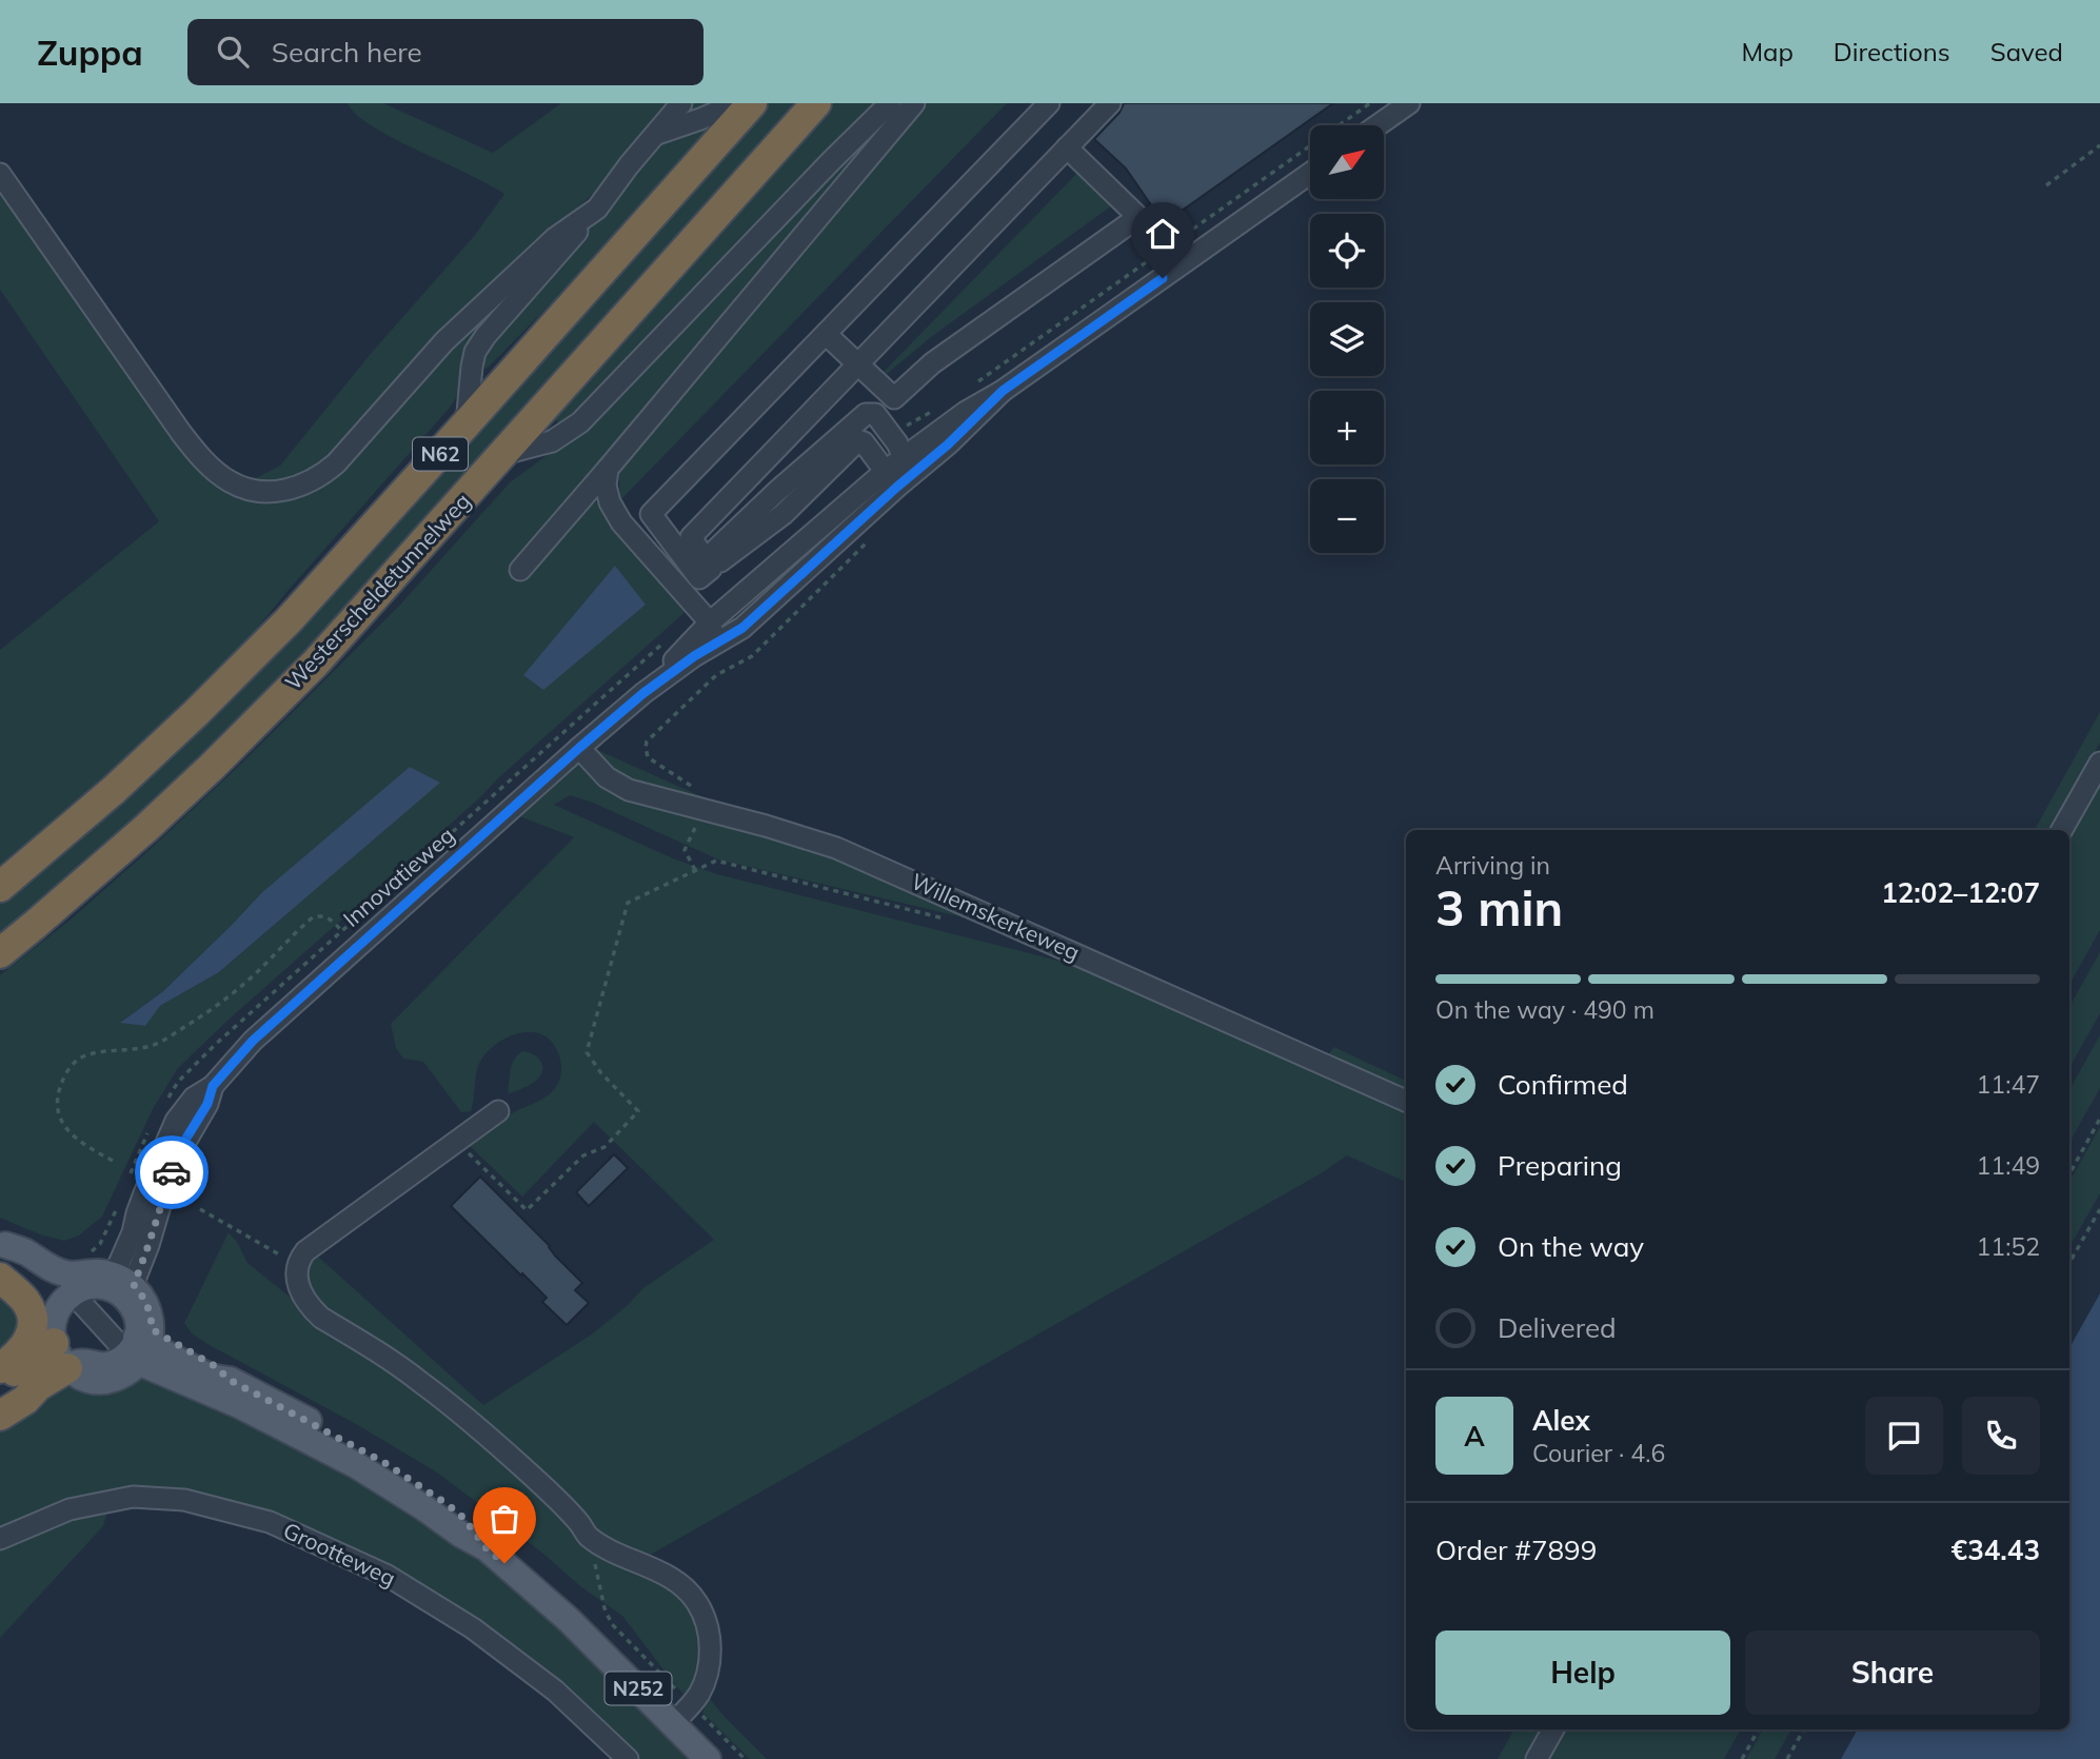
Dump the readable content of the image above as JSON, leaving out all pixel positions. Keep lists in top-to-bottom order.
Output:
{
  "streets": {
    "highway": ["N62", "Westerscheldetunnelweg"],
    "main road": ["N252"],
    "street": ["Innovatieweg", "Willemskerkeweg", "Grootteweg"]
  },
  "crossings": [
    ["Innovatieweg", "Willemskerkeweg"]
  ],
  "north": "top right",
  "page": {
    "header": "Zuppa",
    "search": "Search here",
    "nav": ["Map", "Directions", "Saved"],
    "map_buttons": ["+", "−"],
    "heading": ["3 min", "Arriving in", "12:02–12:07"],
    "panel": [
      "Alex",
      "Courier · 4.6",
      "Order #7899",
      "€34.43"
    ],
    "bar": "On the way · 490 m",
    "list": [
      ["Confirmed", "11:47"],
      ["Preparing", "11:49"],
      ["On the way", "11:52"],
      "Delivered"
    ],
    "round": "A",
    "buttons": ["Help", "Share"]
  }
}
